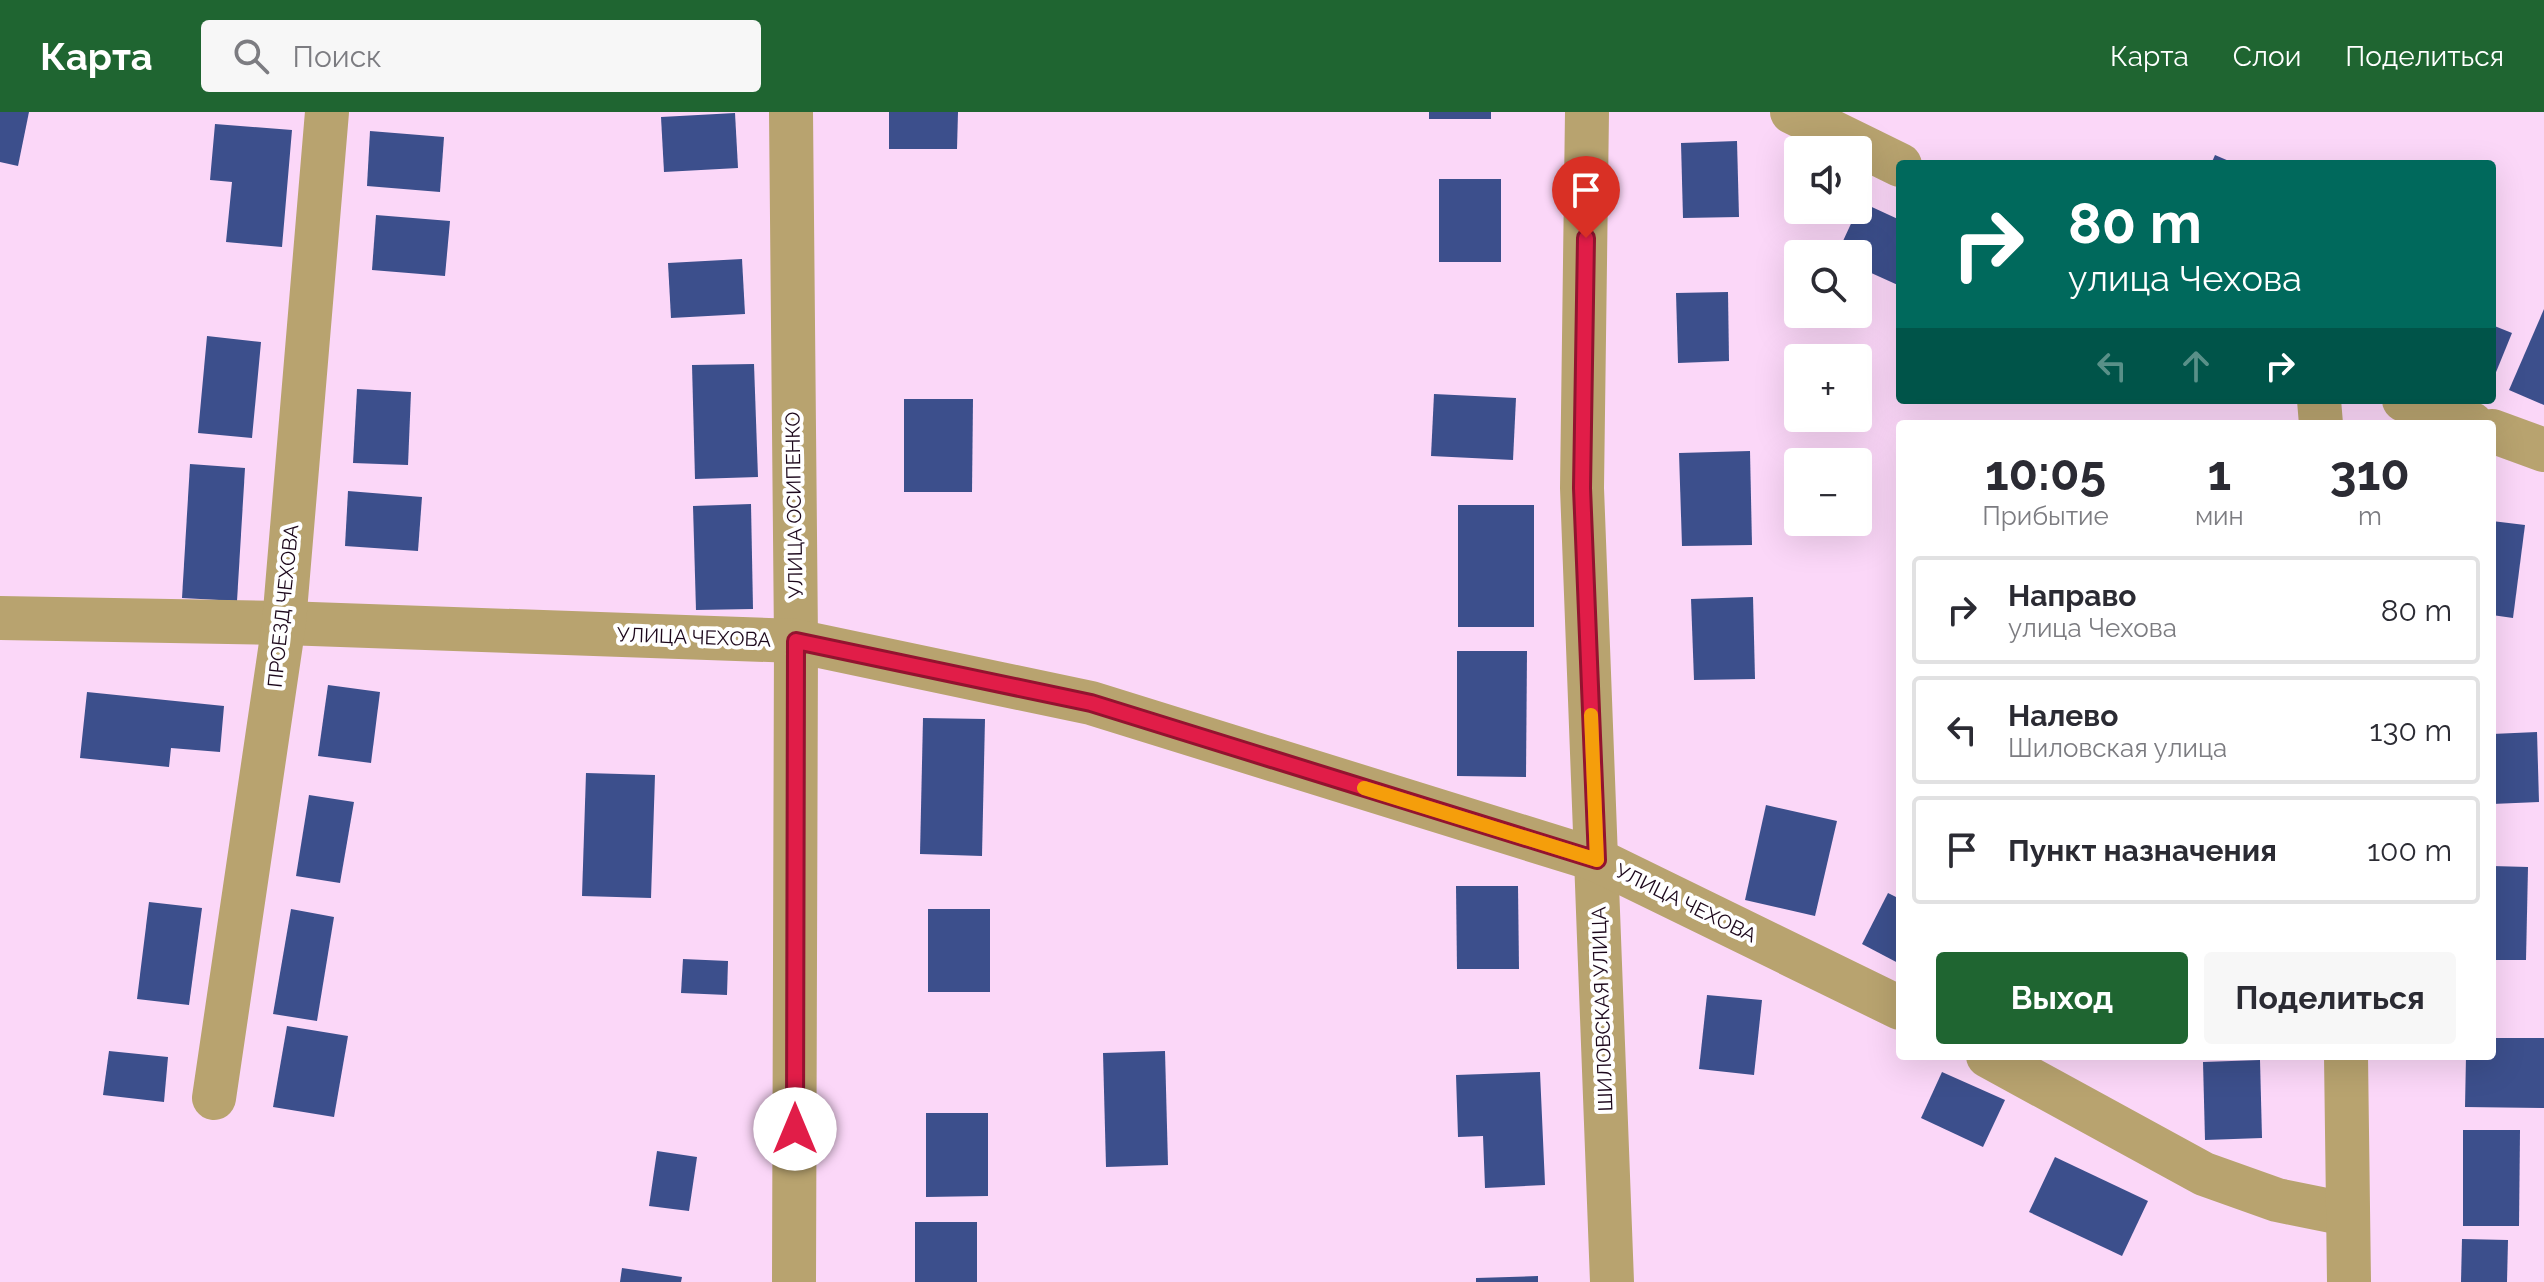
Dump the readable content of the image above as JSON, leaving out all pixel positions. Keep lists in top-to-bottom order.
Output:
{
  "streets": {
    "street": [
      "УЛИЦА ОСИПЕНКО",
      "ПРОЕЗД ЧЕХОВА",
      "УЛИЦА ЧЕХОВА",
      "ШИЛОВСКАЯ УЛИЦА"
    ]
  },
  "crossings": [
    ["УЛИЦА ОСИПЕНКО", "УЛИЦА ЧЕХОВА"],
    ["ПРОЕЗД ЧЕХОВА", "УЛИЦА ЧЕХОВА"],
    ["УЛИЦА ЧЕХОВА", "ШИЛОВСКАЯ УЛИЦА"]
  ],
  "page": {
    "header": "Карта",
    "search": "Поиск",
    "nav": ["Карта", "Слои", "Поделиться"],
    "map_buttons": ["+", "−"],
    "turn": ["80 m", "улица Чехова"],
    "eta": [
      "10:05",
      "Прибытие",
      "1",
      "мин",
      "310",
      "m"
    ],
    "list": [
      {
        "name": "Направо",
        "note": "улица Чехова",
        "value": "80 m"
      },
      {
        "name": "Налево",
        "note": "Шиловская улица",
        "value": "130 m"
      },
      {
        "name": "Пункт назначения",
        "value": "100 m"
      }
    ],
    "buttons": ["Выход", "Поделиться"]
  }
}
